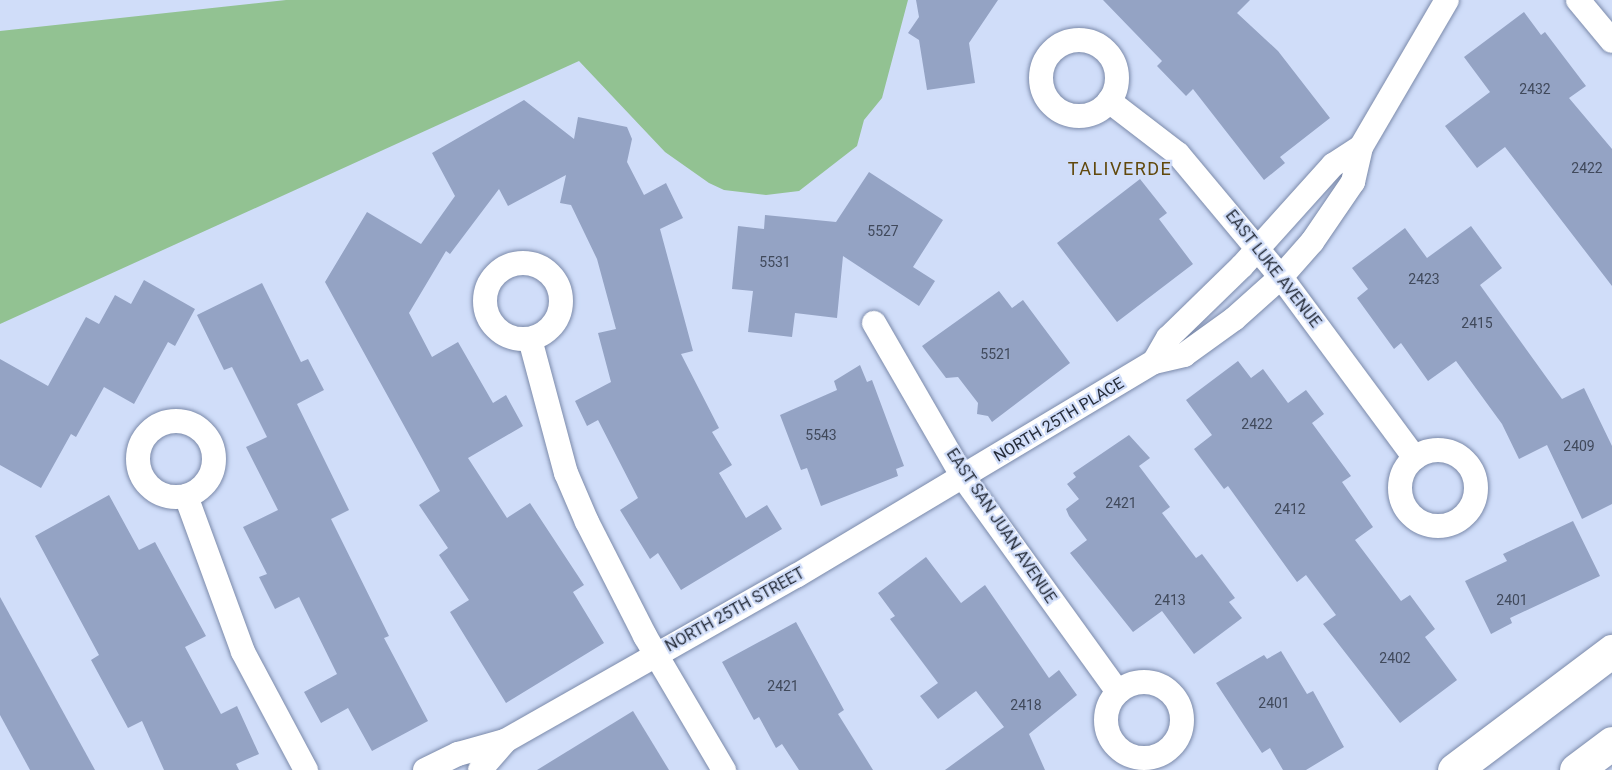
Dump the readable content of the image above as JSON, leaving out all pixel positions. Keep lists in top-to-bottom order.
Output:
{
  "streets": {
    "street": [
      "EAST LUKE AVENUE",
      "NORTH 25TH PLACE",
      "EAST SAN JUAN AVENUE",
      "NORTH 25TH STREET"
    ]
  },
  "crossings": [
    ["EAST LUKE AVENUE", "NORTH 25TH PLACE"],
    ["NORTH 25TH PLACE", "EAST SAN JUAN AVENUE"],
    ["NORTH 25TH PLACE", "NORTH 25TH STREET"],
    ["EAST SAN JUAN AVENUE", "NORTH 25TH STREET"]
  ],
  "districts": ["TALIVERDE"],
  "house_numbers": [
    "2432",
    "2422",
    "5527",
    "5531",
    "2423",
    "2415",
    "5521",
    "2422",
    "5543",
    "2409",
    "2421",
    "2412",
    "2413",
    "2401",
    "2402",
    "2421",
    "2401",
    "2418"
  ]
}
